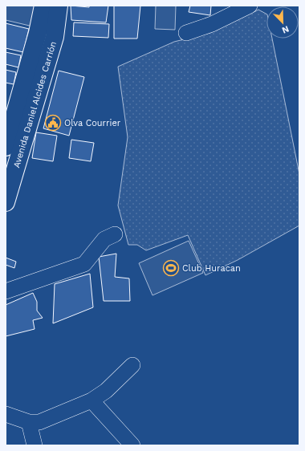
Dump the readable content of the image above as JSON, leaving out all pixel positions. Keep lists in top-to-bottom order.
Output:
{
  "streets": {
    "main road": ["Avenida Daniel Alcides Carrión"]
  },
  "places": {
    "public building": ["Olva Courrier"],
    "sports": ["Club Huracan"]
  },
  "north": "bottom right"
}
